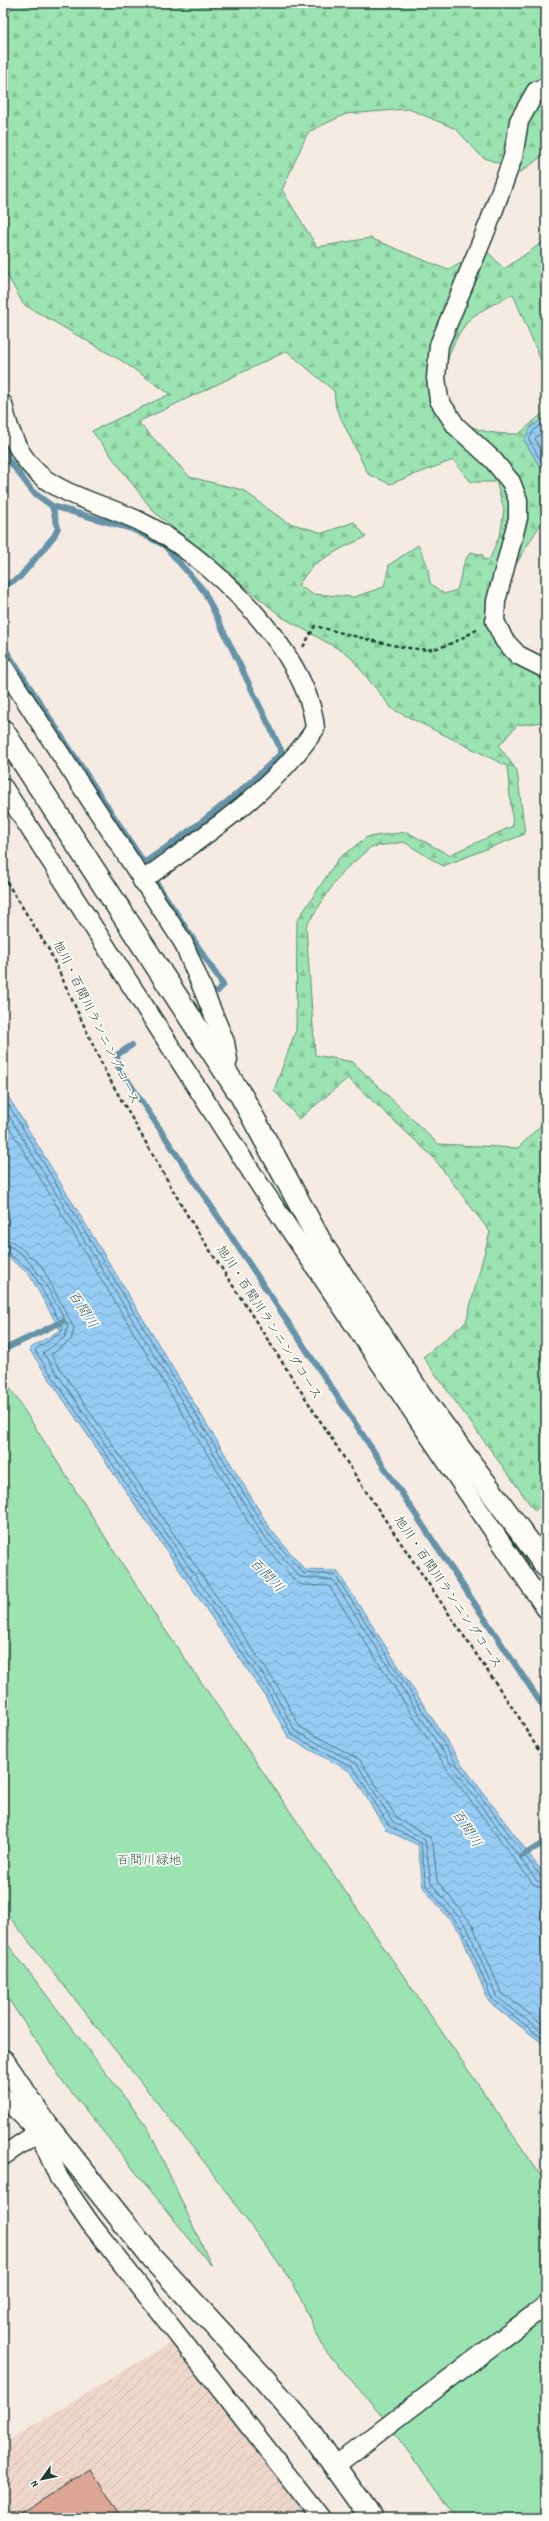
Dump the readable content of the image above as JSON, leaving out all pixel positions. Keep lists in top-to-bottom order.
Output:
{
  "streets": {
    "path": ["旭川・百間川ランニングコース"]
  },
  "water": ["百間川"],
  "parks": ["百間川緑地"],
  "north": "bottom left"
}
